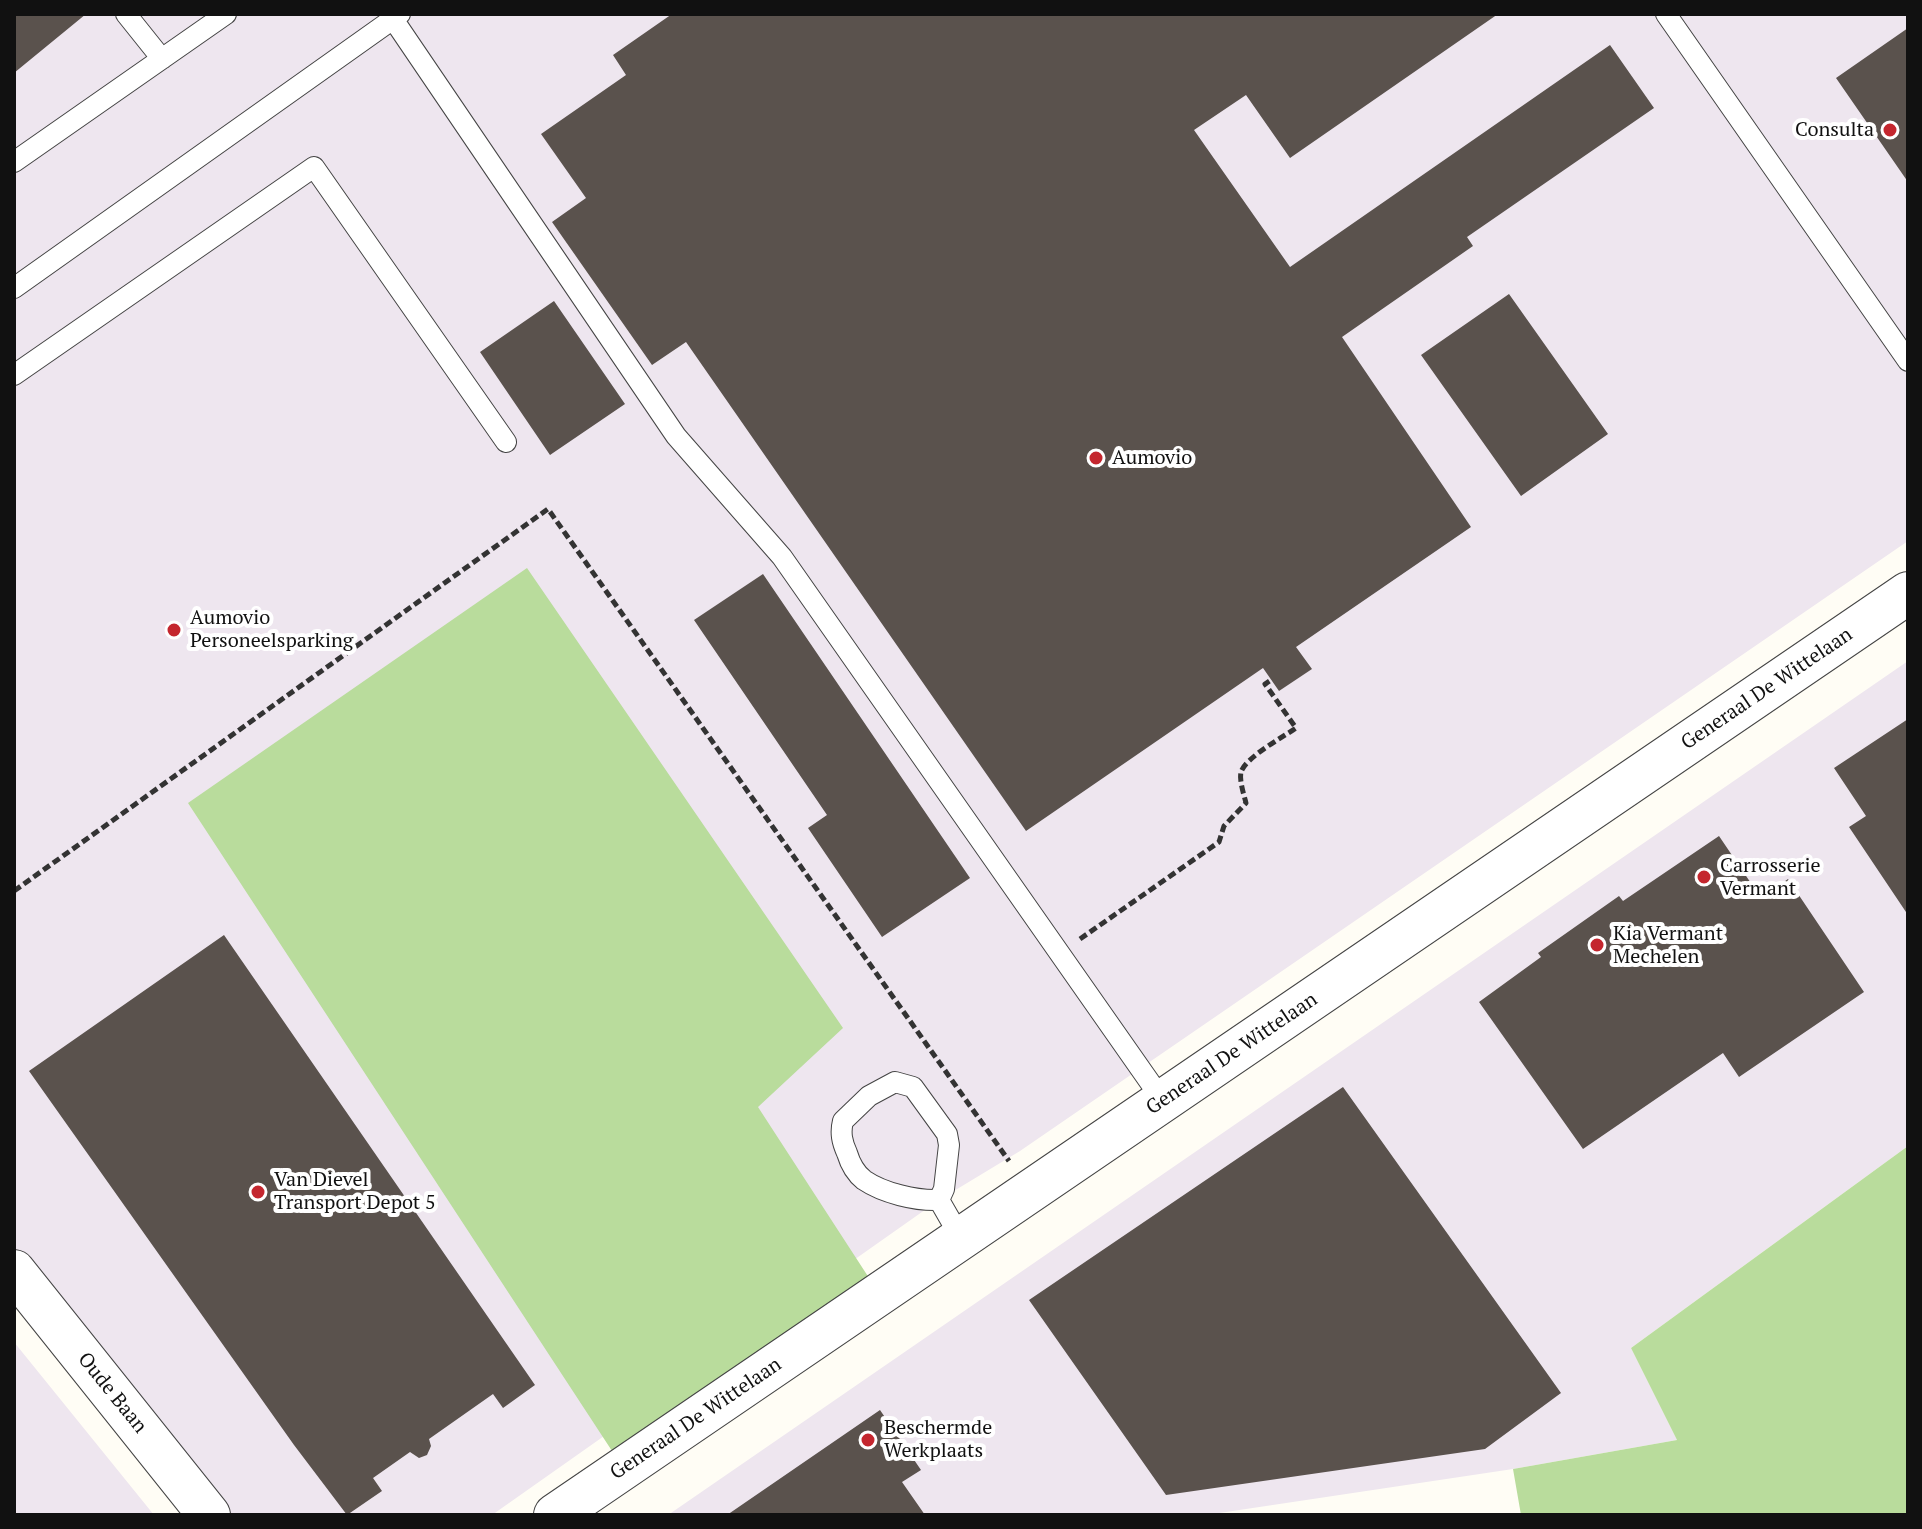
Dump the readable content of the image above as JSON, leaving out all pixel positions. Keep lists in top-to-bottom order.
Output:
{
  "streets": {
    "street": ["Generaal De Wittelaan", "Oude Baan"]
  },
  "places": [
    "Consulta",
    "Aumovio",
    "Aumovio Personeelsparking",
    "Carrosserie Vermant",
    "Kia Vermant Mechelen",
    "Van Dievel Transport Depot 5",
    "Beschermde Werkplaats"
  ]
}
